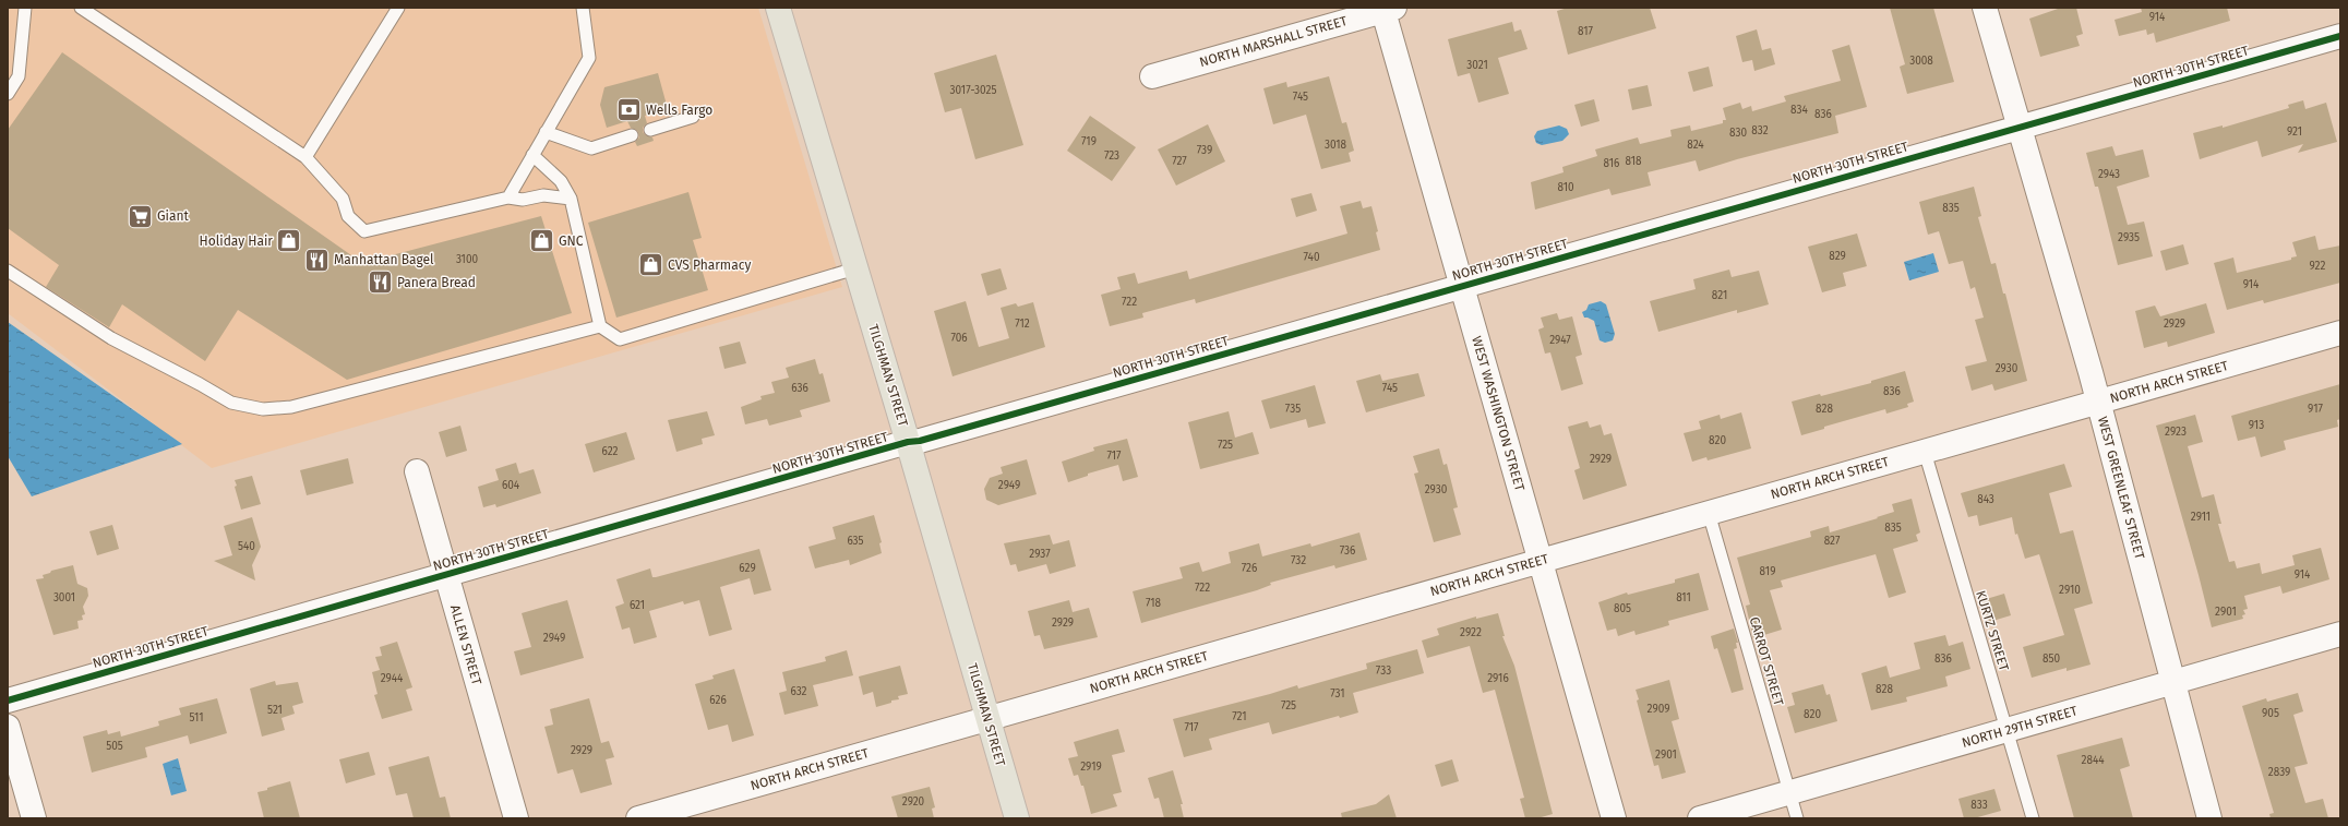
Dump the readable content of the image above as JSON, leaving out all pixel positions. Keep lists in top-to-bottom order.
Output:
{
  "streets": {
    "main road": ["TILGHMAN STREET"],
    "street": [
      "NORTH MARSHALL STREET",
      "NORTH 30TH STREET",
      "NORTH ARCH STREET",
      "WEST WASHINGTON STREET",
      "WEST GREENLEAF STREET",
      "ALLEN STREET",
      "NORTH 29TH STREET"
    ],
    "lane": ["KURTZ STREET", "CARROT STREET"]
  },
  "crossings": [
    ["NORTH MARSHALL STREET", "WEST WASHINGTON STREET"],
    ["NORTH 30TH STREET", "TILGHMAN STREET"],
    ["NORTH 30TH STREET", "WEST WASHINGTON STREET"],
    ["NORTH 30TH STREET", "WEST GREENLEAF STREET"],
    ["NORTH 30TH STREET", "ALLEN STREET"],
    ["TILGHMAN STREET", "NORTH ARCH STREET"],
    ["NORTH ARCH STREET", "WEST WASHINGTON STREET"],
    ["NORTH ARCH STREET", "WEST GREENLEAF STREET"],
    ["NORTH ARCH STREET", "KURTZ STREET"],
    ["NORTH ARCH STREET", "CARROT STREET"],
    ["WEST GREENLEAF STREET", "NORTH 29TH STREET"],
    ["KURTZ STREET", "NORTH 29TH STREET"],
    ["CARROT STREET", "NORTH 29TH STREET"]
  ],
  "places": {
    "bank": ["Wells Fargo"],
    "supermarket": ["Giant"],
    "shop": ["Holiday Hair", "GNC", "CVS Pharmacy"],
    "restaurant": ["Manhattan Bagel", "Panera Bread"]
  },
  "house_numbers": [
    "914",
    "817",
    "3008",
    "3021",
    "3017-3025",
    "745",
    "834",
    "836",
    "832",
    "921",
    "830",
    "719",
    "3018",
    "824",
    "739",
    "723",
    "727",
    "818",
    "816",
    "2943",
    "810",
    "835",
    "2935",
    "829",
    "740",
    "3100",
    "922",
    "914",
    "821",
    "722",
    "712",
    "2929",
    "706",
    "2947",
    "2930",
    "636",
    "745",
    "836",
    "735",
    "828",
    "917",
    "913",
    "2923",
    "820",
    "725",
    "622",
    "717",
    "2929",
    "604",
    "2949",
    "2930",
    "843",
    "2911",
    "835",
    "635",
    "827",
    "540",
    "736",
    "2937",
    "732",
    "629",
    "726",
    "819",
    "914",
    "722",
    "2910",
    "3001",
    "811",
    "718",
    "621",
    "805",
    "2901",
    "2929",
    "2922",
    "2949",
    "836",
    "850",
    "733",
    "2944",
    "2916",
    "828",
    "632",
    "731",
    "626",
    "725",
    "2909",
    "521",
    "905",
    "820",
    "721",
    "511",
    "717",
    "505",
    "2929",
    "2901",
    "2844",
    "2919",
    "2839",
    "2920",
    "833"
  ]
}
